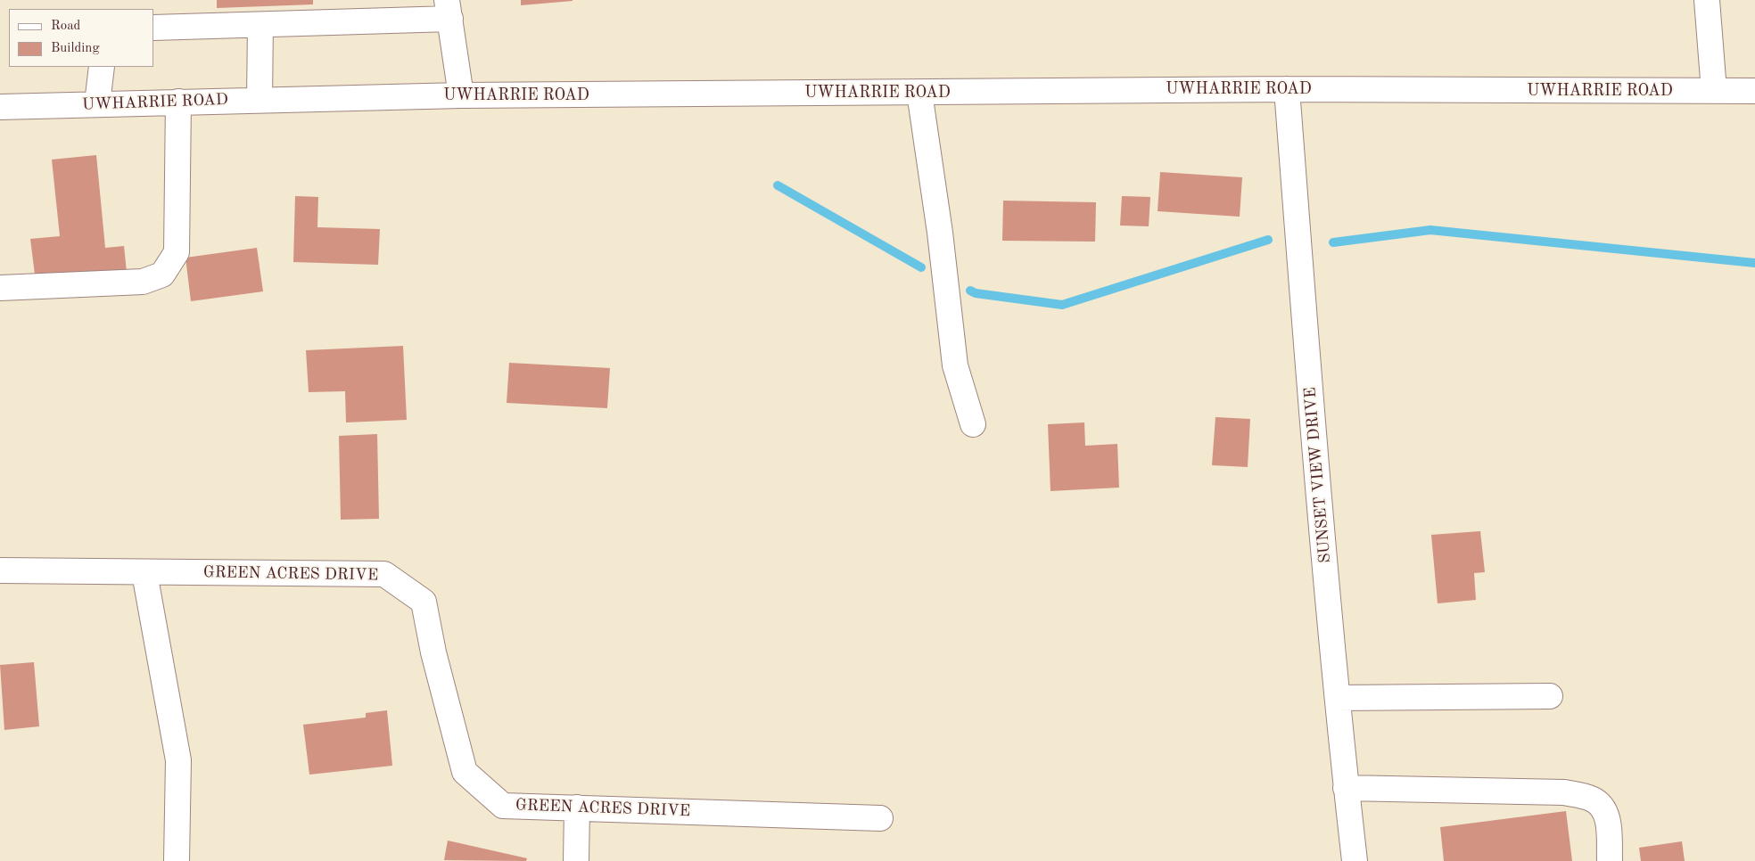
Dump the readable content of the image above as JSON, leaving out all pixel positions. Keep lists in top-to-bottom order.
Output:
{
  "streets": {
    "street": ["UWHARRIE ROAD", "SUNSET VIEW DRIVE", "GREEN ACRES DRIVE"]
  },
  "crossings": [
    ["UWHARRIE ROAD", "SUNSET VIEW DRIVE"]
  ],
  "legend": ["Road", "Building"]
}
